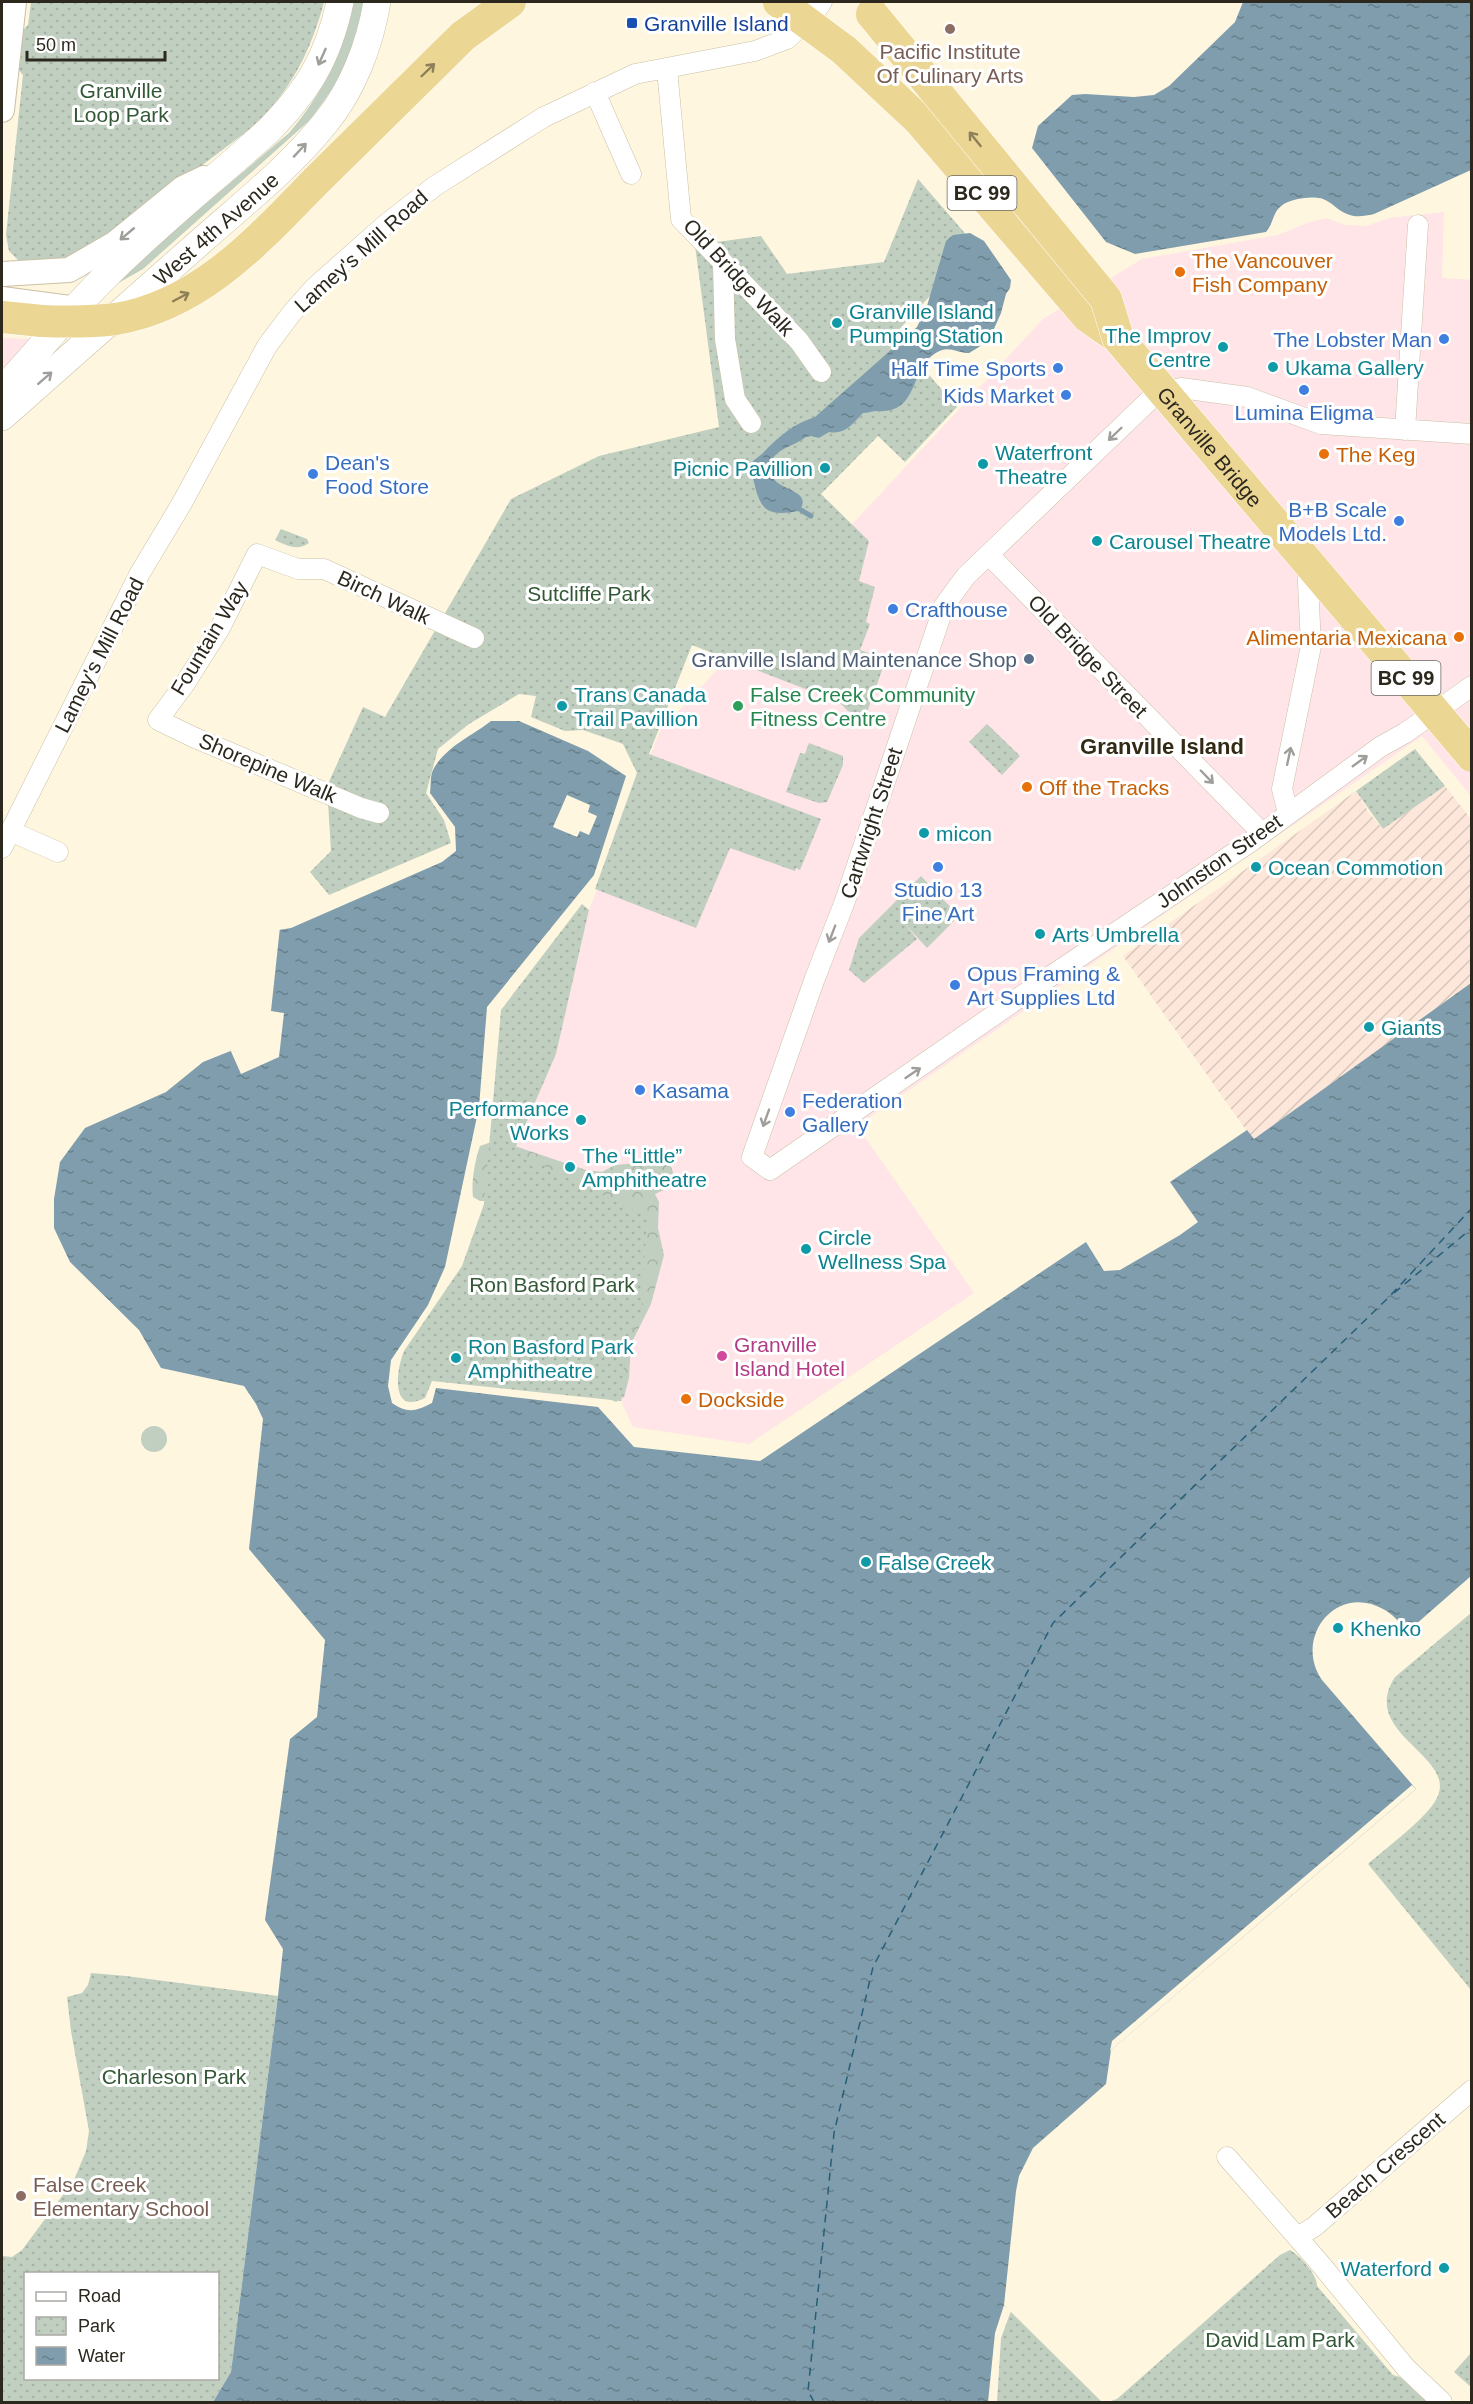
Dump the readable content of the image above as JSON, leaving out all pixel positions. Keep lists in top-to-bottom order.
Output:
{
  "streets": {
    "highway": ["BC 99", "Granville Bridge"],
    "main road": ["West 4th Avenue"],
    "street": [
      "Lamey's Mill Road",
      "Old Bridge Walk",
      "Birch Walk",
      "Fountain Way",
      "Old Bridge Street",
      "Shorepine Walk",
      "Cartwright Street",
      "Johnston Street",
      "Beach Crescent"
    ]
  },
  "crossings": [
    ["Lamey's Mill Road", "Old Bridge Walk"],
    ["Birch Walk", "Fountain Way"],
    ["Fountain Way", "Shorepine Walk"],
    ["Old Bridge Street", "Cartwright Street"],
    ["Old Bridge Street", "Johnston Street"],
    ["Cartwright Street", "Johnston Street"]
  ],
  "one_way": ["Old Bridge Street", "Johnston Street"],
  "districts": ["Granville Island"],
  "parks": [
    "Granville Loop Park",
    "Sutcliffe Park",
    "Ron Basford Park",
    "Charleson Park",
    "David Lam Park"
  ],
  "places": {
    "transit": ["Granville Island"],
    "other": [
      "Pacific Institute Of Culinary Arts",
      "The Vancouver Fish Company",
      "Granville Island Pumping Station",
      "The Lobster Man",
      "The Improv Centre",
      "Ukama Gallery",
      "Half Time Sports",
      "Lumina Eligma",
      "Kids Market",
      "The Keg",
      "Waterfront Theatre",
      "Picnic Pavillion",
      "Dean's Food Store",
      "B+B Scale Models Ltd.",
      "Carousel Theatre",
      "Crafthouse",
      "Alimentaria Mexicana",
      "Granville Island Maintenance Shop",
      "Trans Canada Trail Pavillion",
      "False Creek Community Fitness Centre",
      "Off the Tracks",
      "micon",
      "Studio 13 Fine Art",
      "Ocean Commotion",
      "Arts Umbrella",
      "Opus Framing & Art Supplies Ltd",
      "Giants",
      "Kasama",
      "Federation Gallery",
      "Performance Works",
      "The “Little” Amphitheatre",
      "Circle Wellness Spa",
      "Granville Island Hotel",
      "Ron Basford Park Amphitheatre",
      "Dockside",
      "False Creek",
      "Khenko",
      "False Creek Elementary School",
      "Waterford"
    ]
  },
  "legend": ["Road", "Park", "Water"],
  "scale_bar": "50 m"
}
